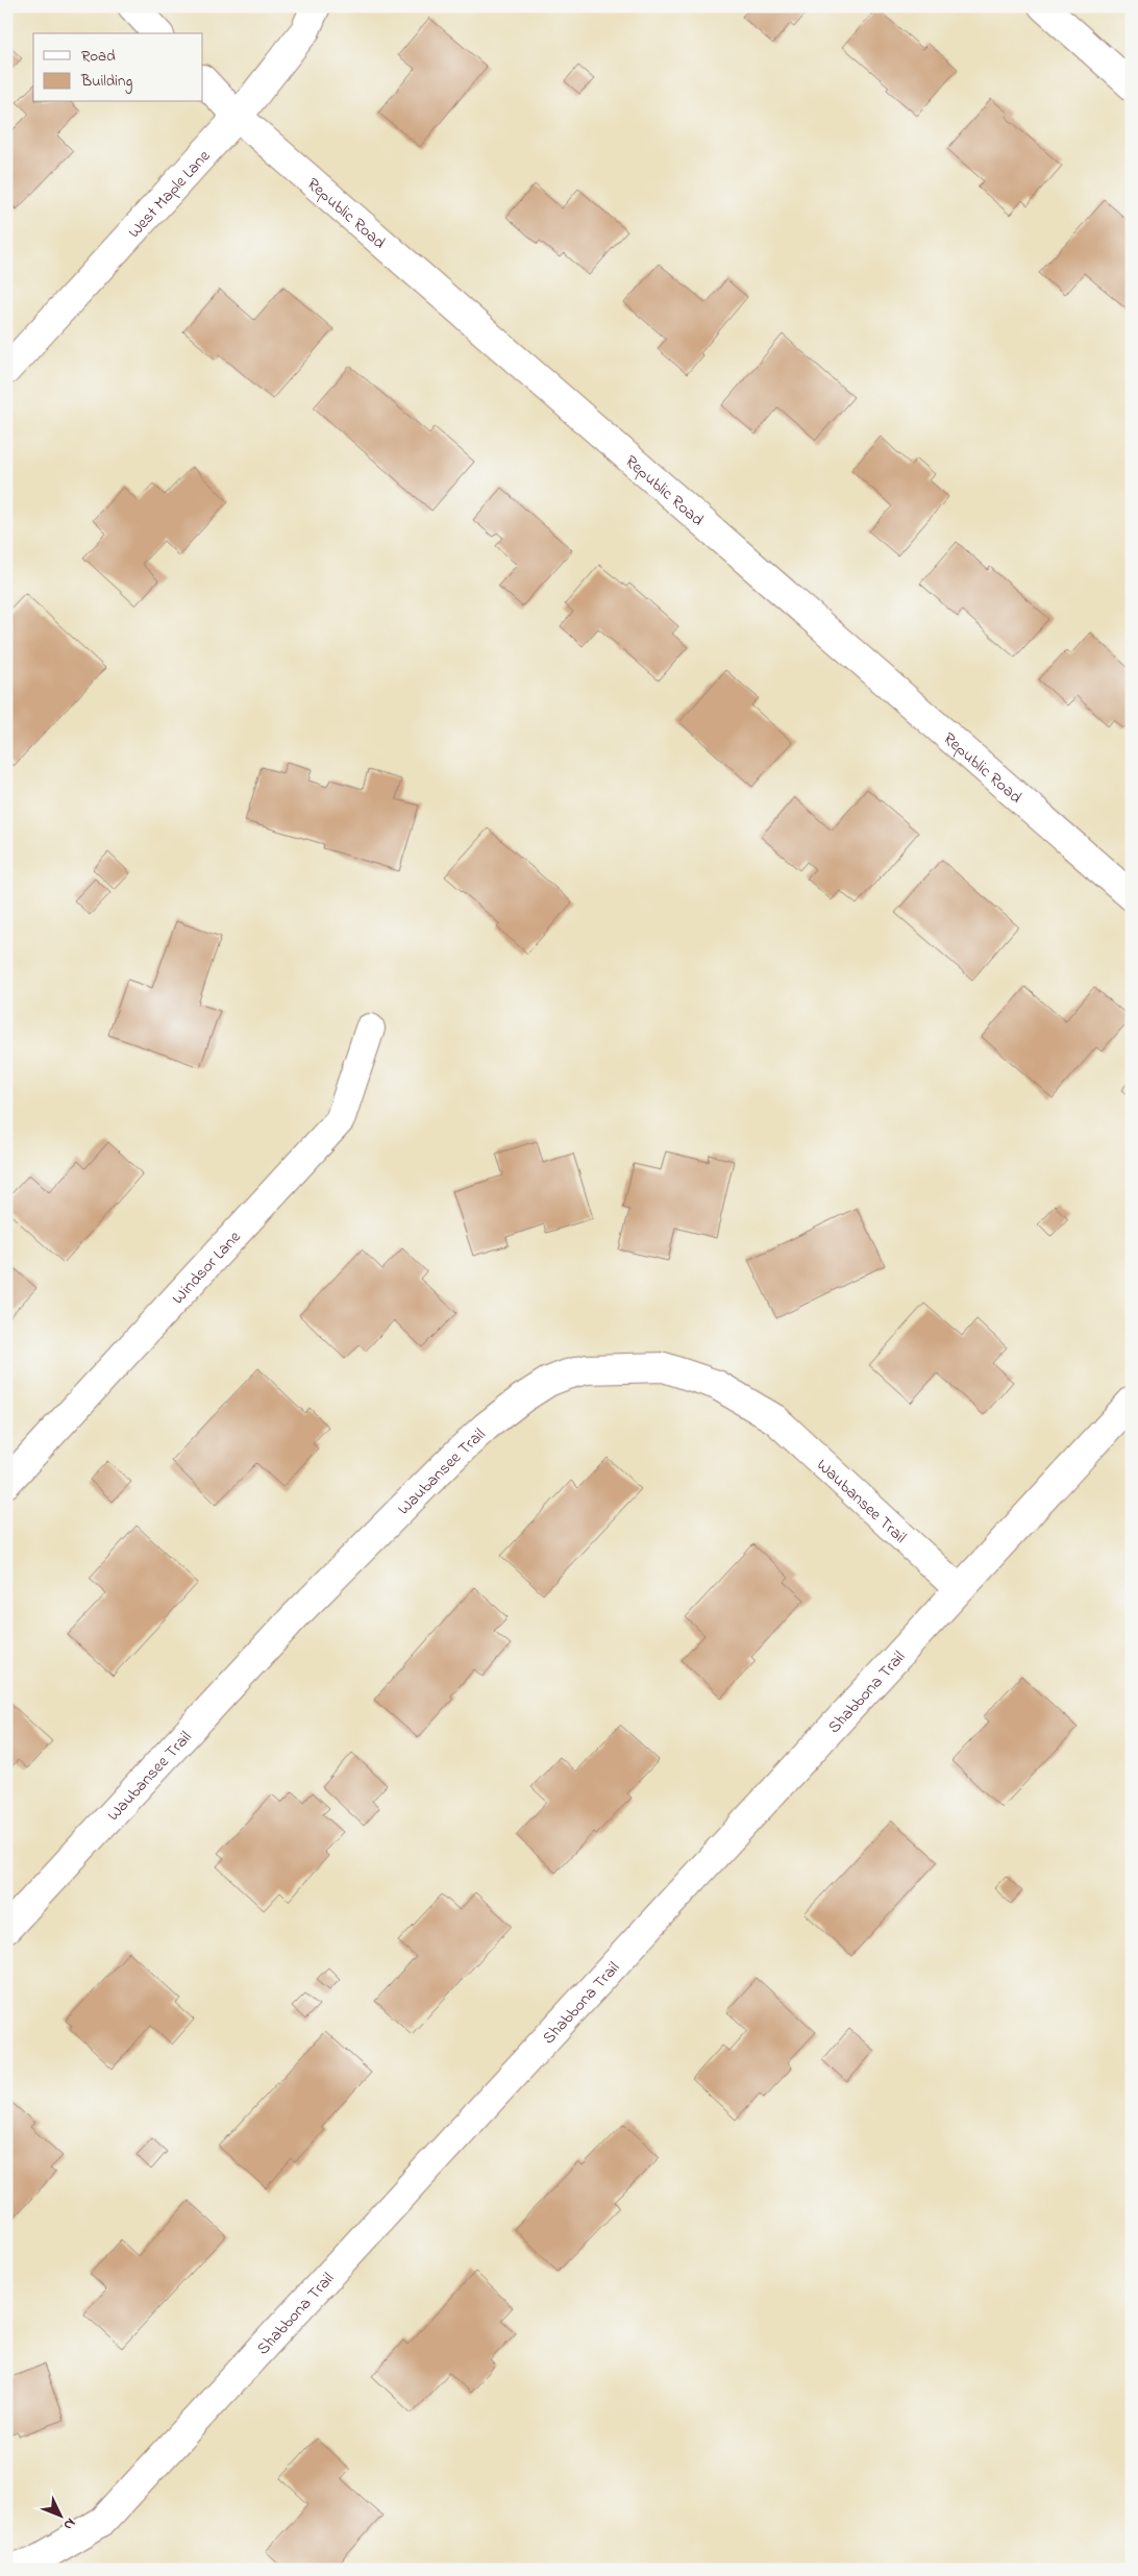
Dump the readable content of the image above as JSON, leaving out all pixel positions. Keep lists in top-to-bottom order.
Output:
{
  "streets": {
    "street": [
      "West Maple Lane",
      "Republic Road",
      "Windsor Lane",
      "Waubansee Trail",
      "Shabbona Trail"
    ]
  },
  "crossings": [
    ["West Maple Lane", "Republic Road"],
    ["Waubansee Trail", "Shabbona Trail"]
  ],
  "legend": ["Road", "Building"],
  "north": "bottom right"
}
